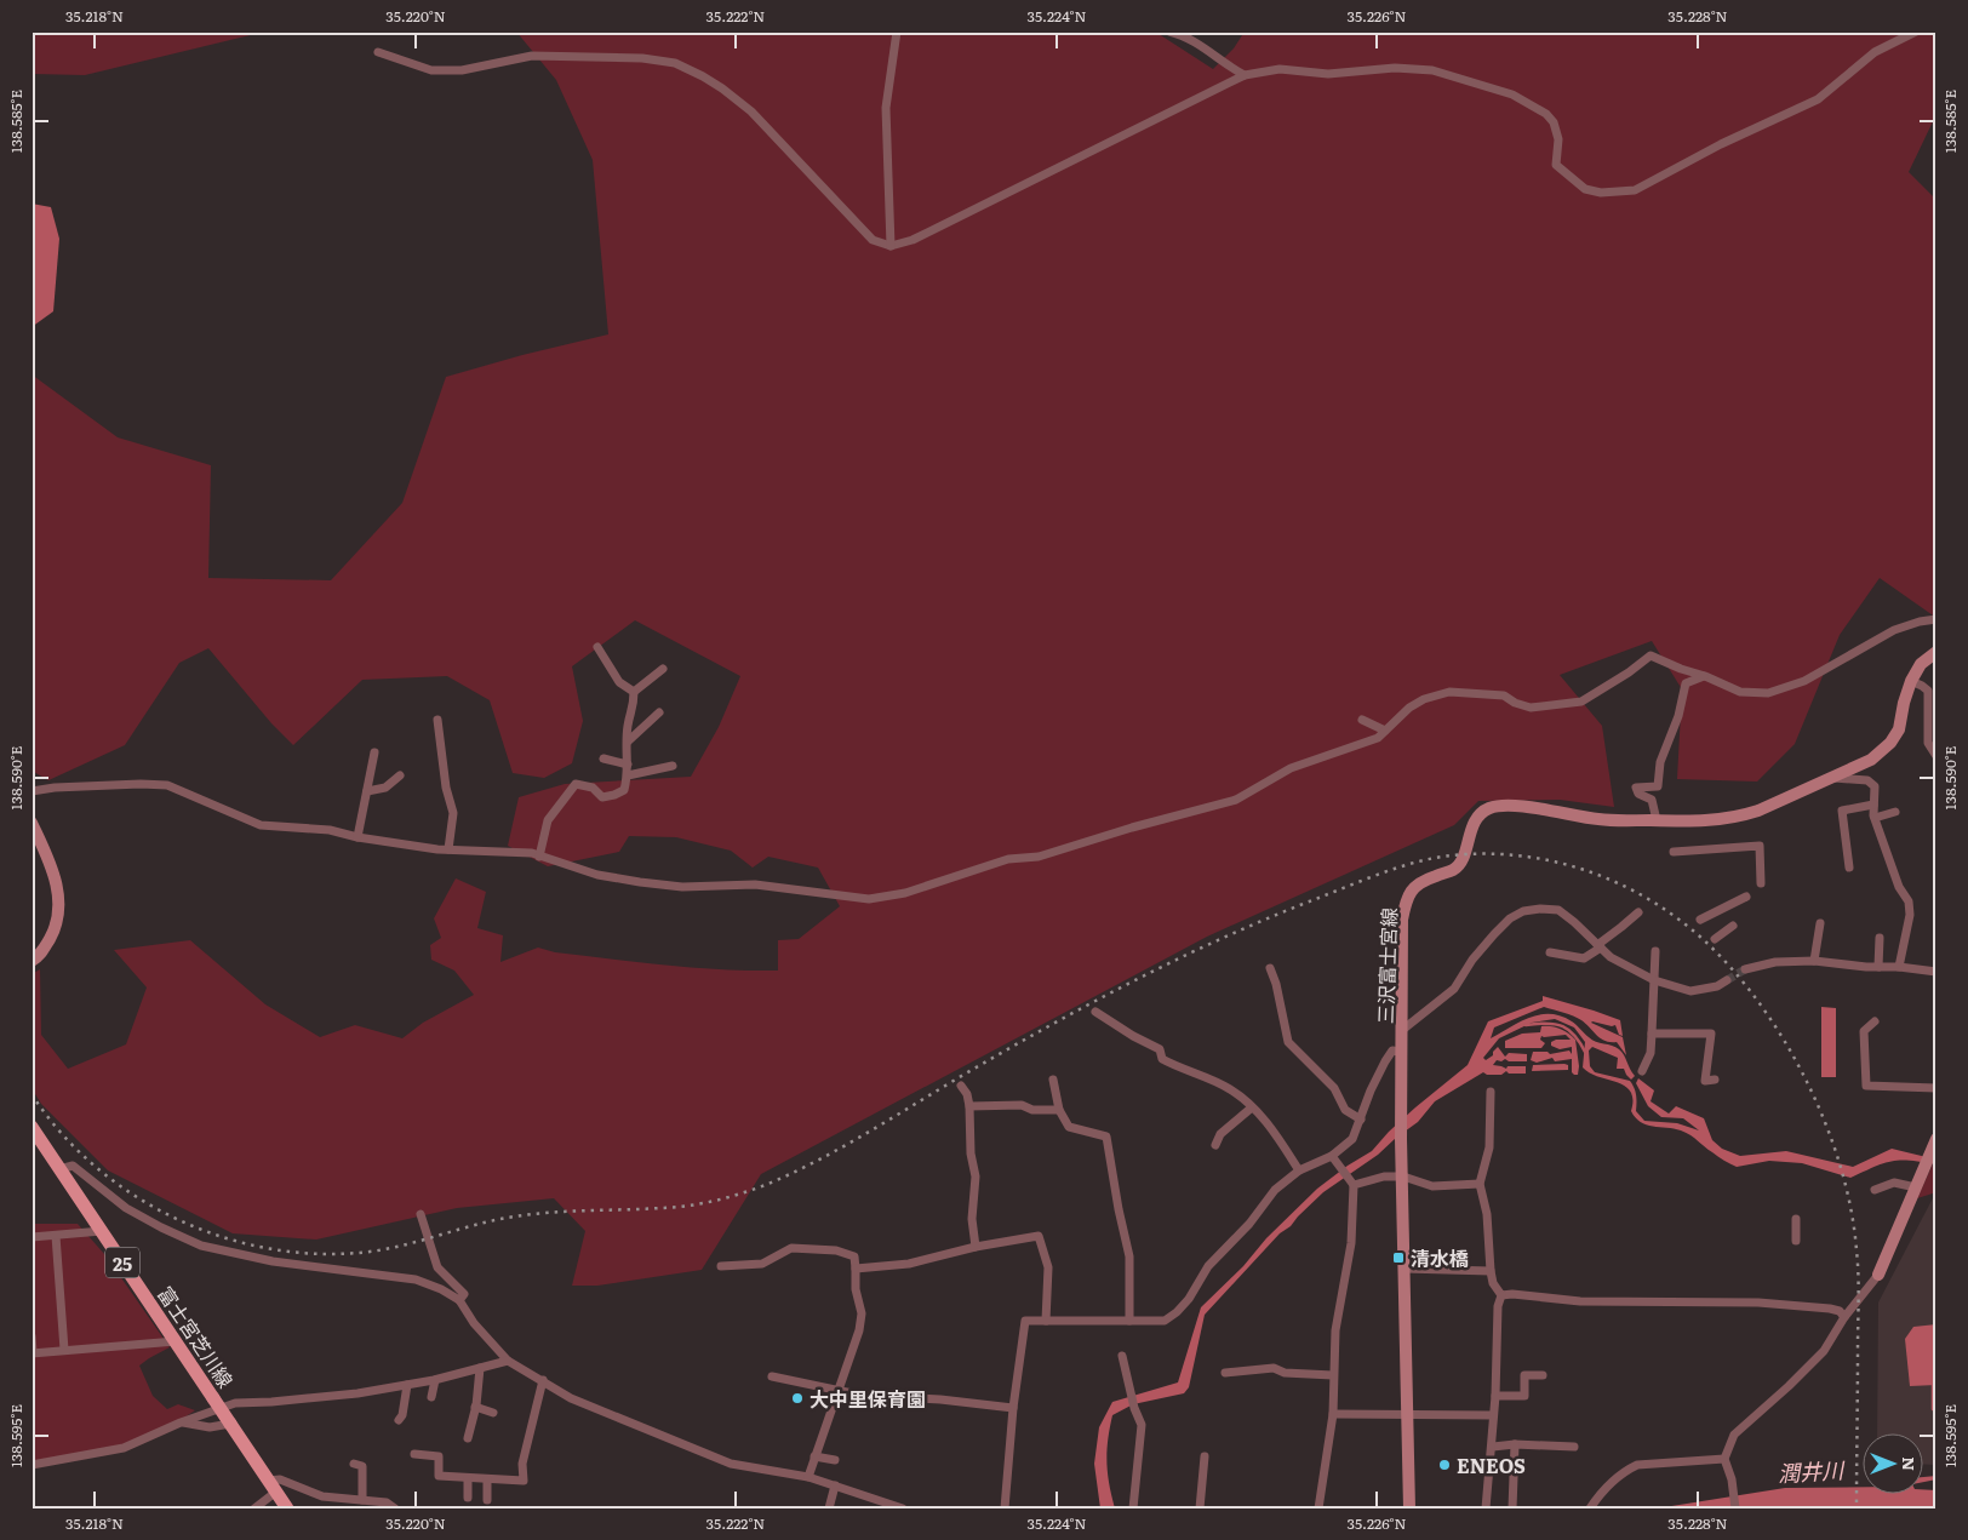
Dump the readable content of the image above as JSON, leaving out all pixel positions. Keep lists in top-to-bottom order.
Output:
{
  "streets": {
    "main road": ["三沢富士宮線", "25", "富士宮芝川線"]
  },
  "water": ["潤井川"],
  "places": {
    "transit": ["清水橋"],
    "other": ["大中里保育園", "ENEOS"]
  },
  "north": "right",
  "coordinates": [
    "35.218°N",
    "35.220°N",
    "35.222°N",
    "35.224°N",
    "35.226°N",
    "35.228°N",
    "138.585°E",
    "138.590°E",
    "138.595°E"
  ]
}
